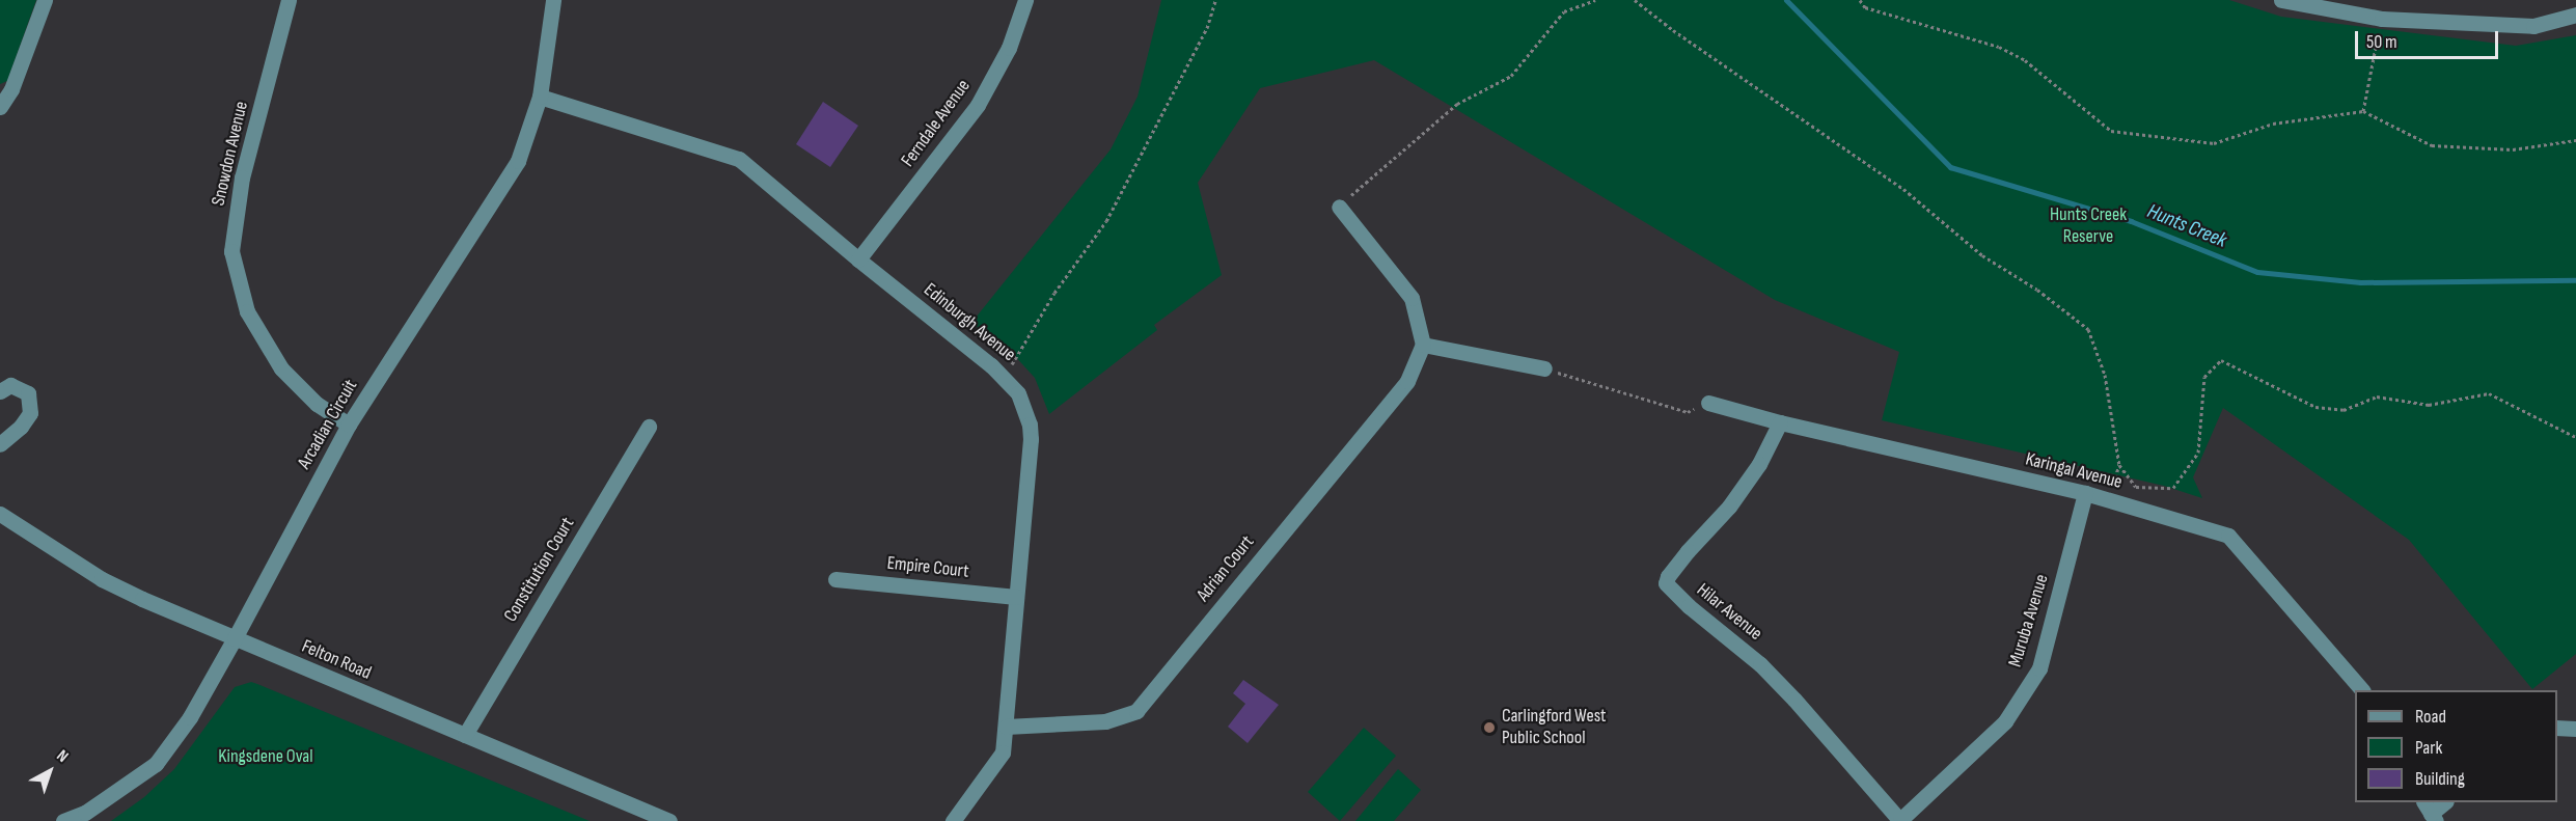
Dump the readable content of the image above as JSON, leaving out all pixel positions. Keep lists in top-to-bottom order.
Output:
{
  "streets": {
    "street": [
      "Ferndale Avenue",
      "Snowdon Avenue",
      "Edinburgh Avenue",
      "Arcadian Circuit",
      "Karingal Avenue",
      "Empire Court",
      "Adrian Court",
      "Constitution Court",
      "Hilar Avenue",
      "Muruba Avenue",
      "Felton Road"
    ]
  },
  "crossings": [
    ["Ferndale Avenue", "Edinburgh Avenue"],
    ["Snowdon Avenue", "Arcadian Circuit"],
    ["Edinburgh Avenue", "Arcadian Circuit"],
    ["Edinburgh Avenue", "Empire Court"],
    ["Edinburgh Avenue", "Adrian Court"],
    ["Arcadian Circuit", "Felton Road"],
    ["Karingal Avenue", "Hilar Avenue"],
    ["Karingal Avenue", "Muruba Avenue"],
    ["Constitution Court", "Felton Road"],
    ["Hilar Avenue", "Muruba Avenue"]
  ],
  "water": ["Hunts Creek"],
  "parks": ["Hunts Creek Reserve", "Kingsdene Oval"],
  "places": ["Carlingford West Public School"],
  "legend": ["Road", "Park", "Building"],
  "scale_bar": "50 m",
  "north": "top right"
}
